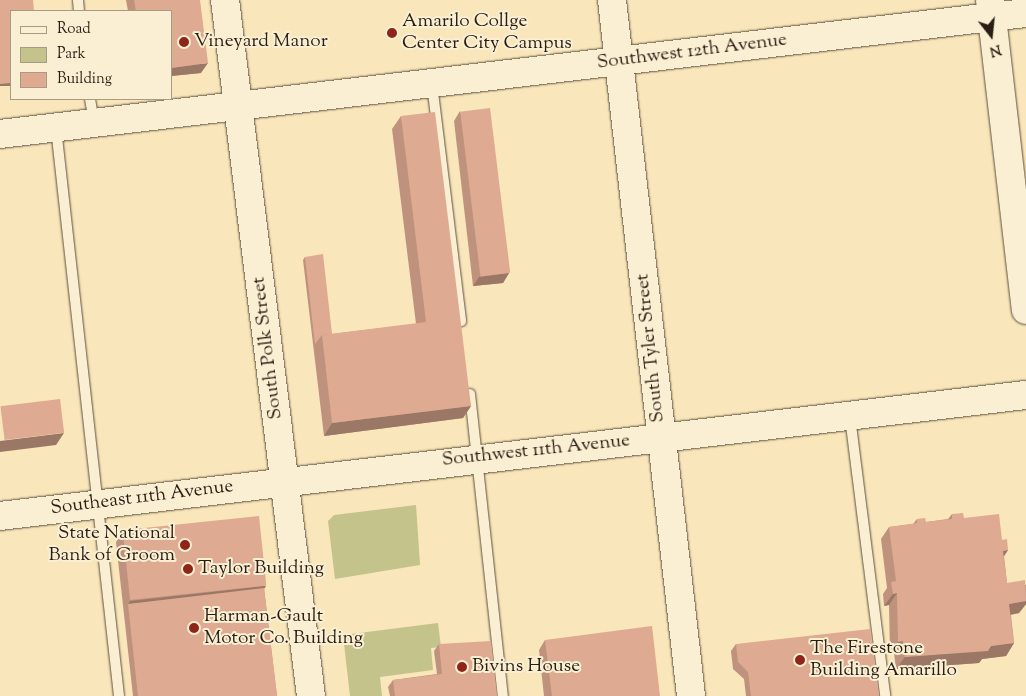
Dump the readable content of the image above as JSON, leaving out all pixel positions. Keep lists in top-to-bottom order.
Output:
{
  "streets": {
    "street": [
      "Southwest 12th Avenue",
      "South Polk Street",
      "South Tyler Street",
      "Southwest 11th Avenue",
      "Southeast 11th Avenue"
    ]
  },
  "crossings": [
    ["Southwest 12th Avenue", "South Polk Street"],
    ["Southwest 12th Avenue", "South Tyler Street"],
    ["South Polk Street", "Southwest 11th Avenue"],
    ["South Polk Street", "Southeast 11th Avenue"],
    ["South Tyler Street", "Southwest 11th Avenue"],
    ["Southwest 11th Avenue", "Southeast 11th Avenue"]
  ],
  "places": [
    "Amarilo Collge Center City Campus",
    "Vineyard Manor",
    "State National Bank of Groom",
    "Taylor Building",
    "Harman-Gault Motor Co. Building",
    "The Firestone Building Amarillo",
    "Bivins House"
  ],
  "legend": ["Road", "Park", "Building"],
  "north": "bottom"
}
